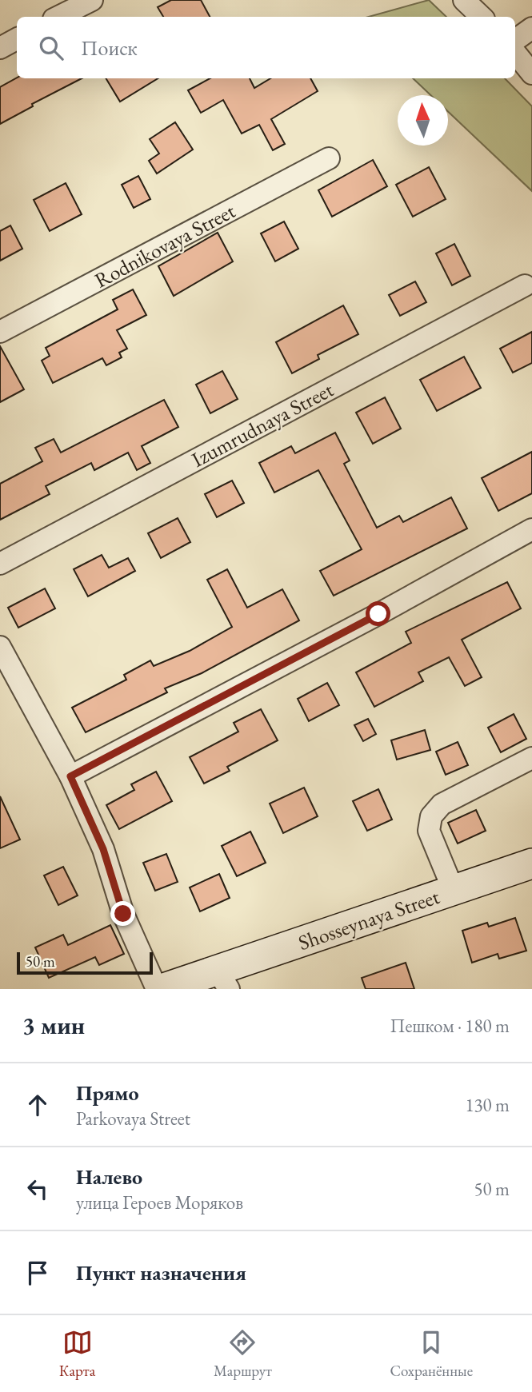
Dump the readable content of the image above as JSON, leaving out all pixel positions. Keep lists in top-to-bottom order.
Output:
{
  "streets": {
    "main road": ["Shosseynaya Street"],
    "street": ["Rodnikovaya Street", "Izumrudnaya Street"]
  },
  "scale_bar": "50 m",
  "north": "top",
  "page": {
    "search": "Поиск",
    "scale": "50 m",
    "heading": ["3 мин", "Пешком · 180 m"],
    "list": [
      ["Прямо", "Parkovaya Street", "130 m"],
      ["Налево", "улица Героев Моряков", "50 m"],
      "Пункт назначения"
    ],
    "nav": ["Карта", "Маршрут", "Сохранённые"]
  }
}
